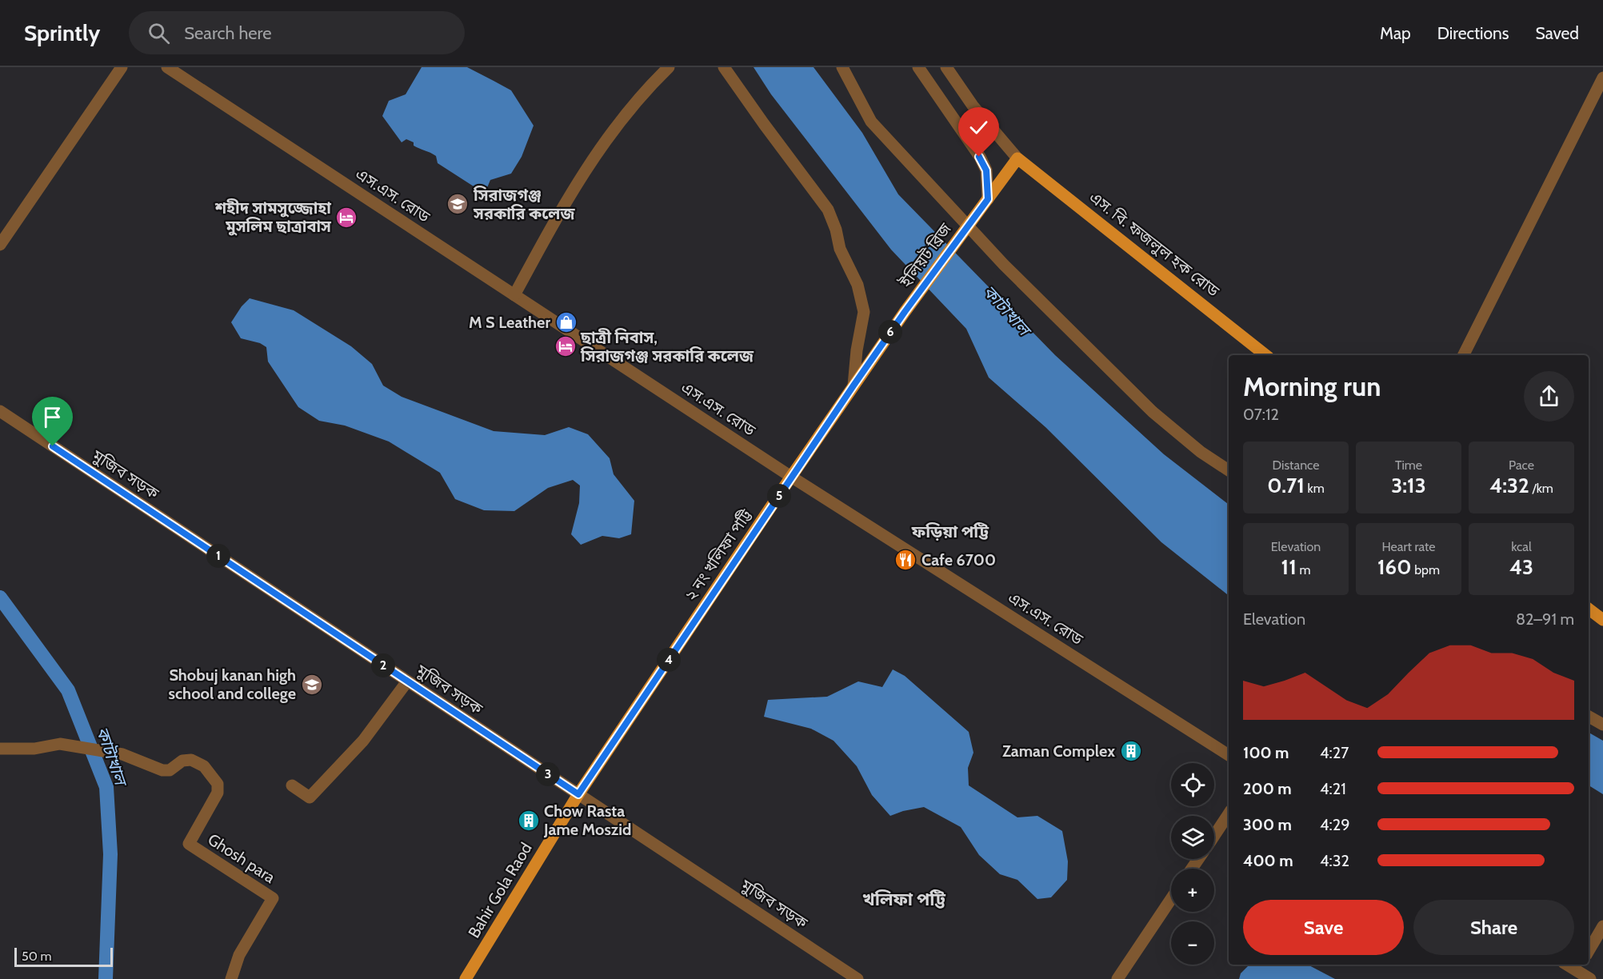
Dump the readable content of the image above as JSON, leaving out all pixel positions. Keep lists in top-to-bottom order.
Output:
{
  "streets": {
    "main road": [
      "এস. বি. ফজলুল হক রোড",
      "ইলিয়ট ব্রিজ",
      "২ নং খলিফা পট্টি",
      "Bahir Gola Raod"
    ],
    "street": ["এস.এস. রোড", "মুজিব সড়ক", "Ghosh para"]
  },
  "crossings": [
    ["এস.এস. রোড", "২ নং খলিফা পট্টি"],
    ["এস. বি. ফজলুল হক রোড", "ইলিয়ট ব্রিজ"],
    ["ইলিয়ট ব্রিজ", "২ নং খলিফা পট্টি"],
    ["মুজিব সড়ক", "২ নং খলিফা পট্টি"],
    ["মুজিব সড়ক", "Bahir Gola Raod"],
    ["২ নং খলিফা পট্টি", "Bahir Gola Raod"]
  ],
  "districts": ["ফড়িয়া পট্টি", "খলিফা পট্টি"],
  "water": ["কাটাখাল"],
  "places": {
    "school or university": ["সিরাজগঞ্জ সরকারি কলেজ", "Shobuj kanan high school and college"],
    "hotel": ["শহীদ সামসুজ্জোহা মুসলিম ছাত্রাবাস", "ছাত্রী নিবাস, সিরাজগঞ্জ সরকারি কলেজ"],
    "shop": ["M S Leather"],
    "restaurant": ["Cafe 6700"],
    "building": ["Zaman Complex", "Chow Rasta Jame Moszid"]
  },
  "scale_bar": "50 m",
  "page": {
    "header": "Sprintly",
    "search": "Search here",
    "nav": ["Map", "Directions", "Saved"],
    "pins": [
      "6",
      "5",
      "1",
      "4",
      "2",
      "3"
    ],
    "heading": ["Morning run", "07:12"],
    "stats": [
      ["Distance", "0.71 km"],
      ["Time", "3:13"],
      ["Pace", "4:32 /km"],
      ["Elevation", "11 m"],
      ["Heart rate", "160 bpm"],
      ["kcal", "43"]
    ],
    "chart": ["Elevation", "82–91 m"],
    "list": [
      {
        "name": "100 m",
        "note": "4:27"
      },
      {
        "name": "200 m",
        "note": "4:21"
      },
      {
        "name": "300 m",
        "note": "4:29"
      },
      {
        "name": "400 m",
        "note": "4:32"
      }
    ],
    "map_buttons": ["+", "−"],
    "buttons": ["Save", "Share"],
    "scale": "50 m"
  }
}
